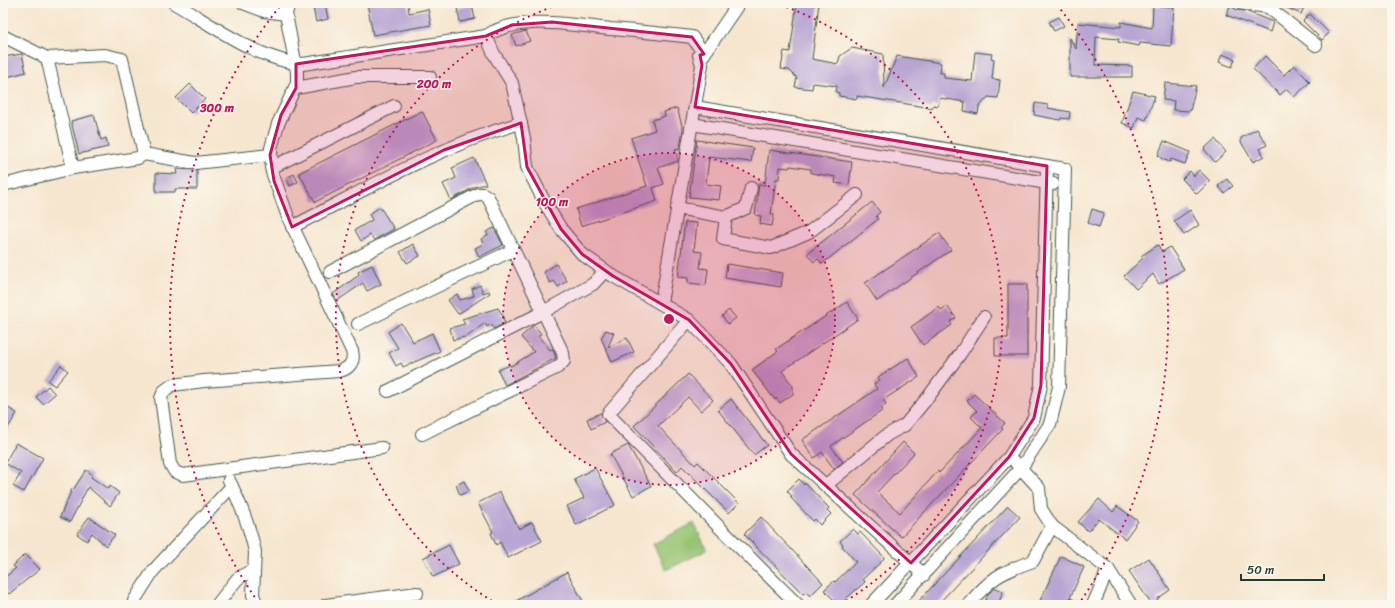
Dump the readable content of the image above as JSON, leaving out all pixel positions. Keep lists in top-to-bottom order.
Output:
{
  "scale_bar": "50 m",
  "rings": ["200 m", "300 m", "100 m"]
}
